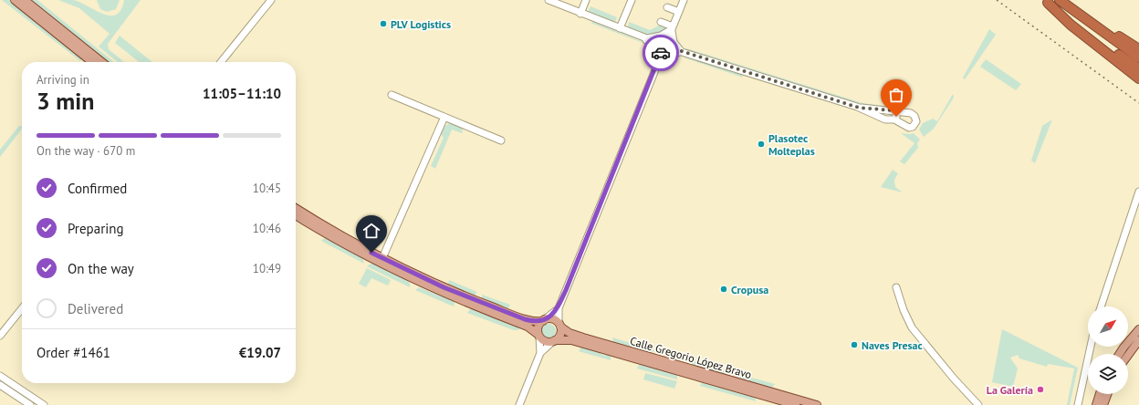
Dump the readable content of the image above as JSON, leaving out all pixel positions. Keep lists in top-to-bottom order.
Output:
{
  "streets": {
    "main road": ["Calle Gregorio López Bravo"]
  },
  "places": [
    "PLV Logistics",
    "Plasotec Molteplas",
    "Cropusa",
    "Naves Presac",
    "La Galería"
  ],
  "north": "top right",
  "page": {
    "heading": ["3 min", "Arriving in", "11:05–11:10"],
    "panel": ["Order #1461", "€19.07"],
    "bar": "On the way · 670 m",
    "list": [
      ["Confirmed", "10:45"],
      ["Preparing", "10:46"],
      ["On the way", "10:49"],
      "Delivered"
    ]
  }
}
